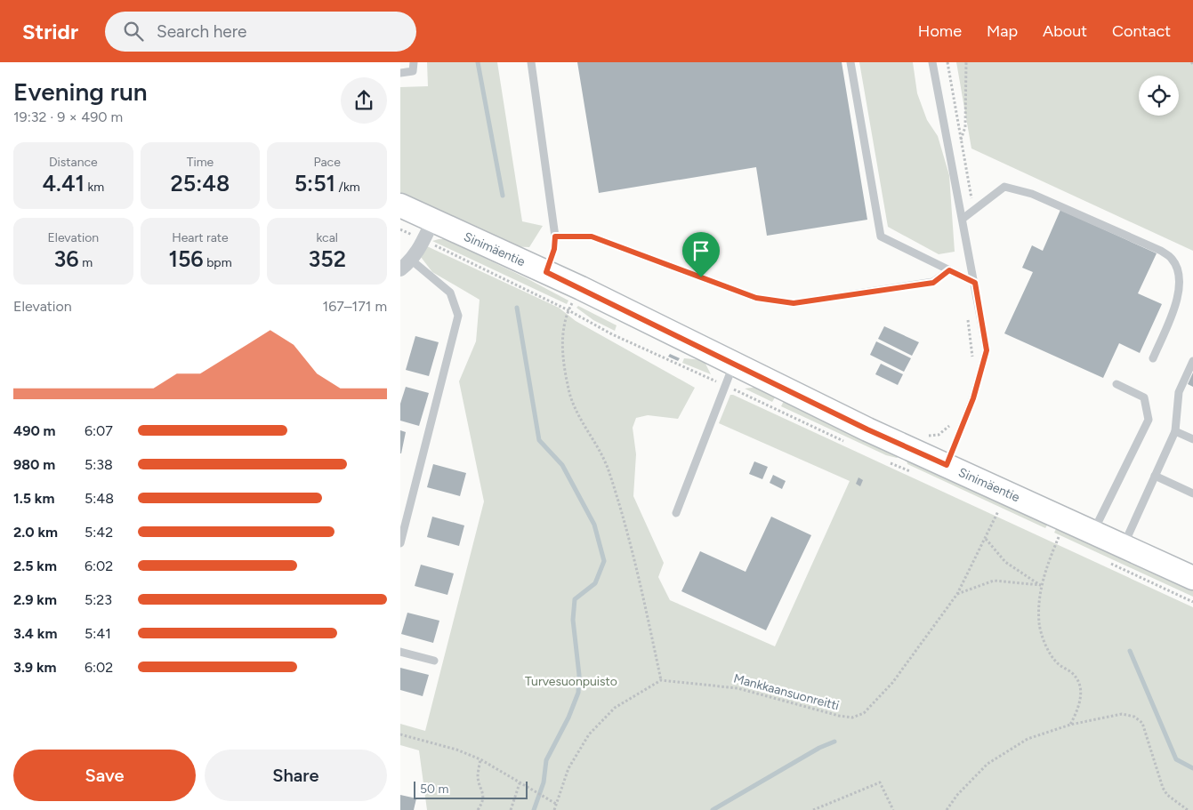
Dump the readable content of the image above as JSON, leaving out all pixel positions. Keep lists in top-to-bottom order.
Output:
{
  "streets": {
    "main road": ["Sinimäentie"],
    "path": ["Mankkaansuonreitti"]
  },
  "parks": ["Turvesuonpuisto"],
  "scale_bar": "50 m",
  "page": {
    "header": "Stridr",
    "search": "Search here",
    "nav": [
      "Home",
      "Map",
      "About",
      "Contact"
    ],
    "heading": ["Evening run", "19:32 · 9 × 490 m"],
    "stats": [
      ["Distance", "4.41 km"],
      ["Time", "25:48"],
      ["Pace", "5:51 /km"],
      ["Elevation", "36 m"],
      ["Heart rate", "156 bpm"],
      ["kcal", "352"]
    ],
    "chart": ["Elevation", "167–171 m"],
    "list": [
      {
        "name": "490 m",
        "note": "6:07"
      },
      {
        "name": "980 m",
        "note": "5:38"
      },
      {
        "name": "1.5 km",
        "note": "5:48"
      },
      {
        "name": "2.0 km",
        "note": "5:42"
      },
      {
        "name": "2.5 km",
        "note": "6:02"
      },
      {
        "name": "2.9 km",
        "note": "5:23"
      },
      {
        "name": "3.4 km",
        "note": "5:41"
      },
      {
        "name": "3.9 km",
        "note": "6:02"
      }
    ],
    "buttons": ["Save", "Share"],
    "scale": "50 m"
  }
}
